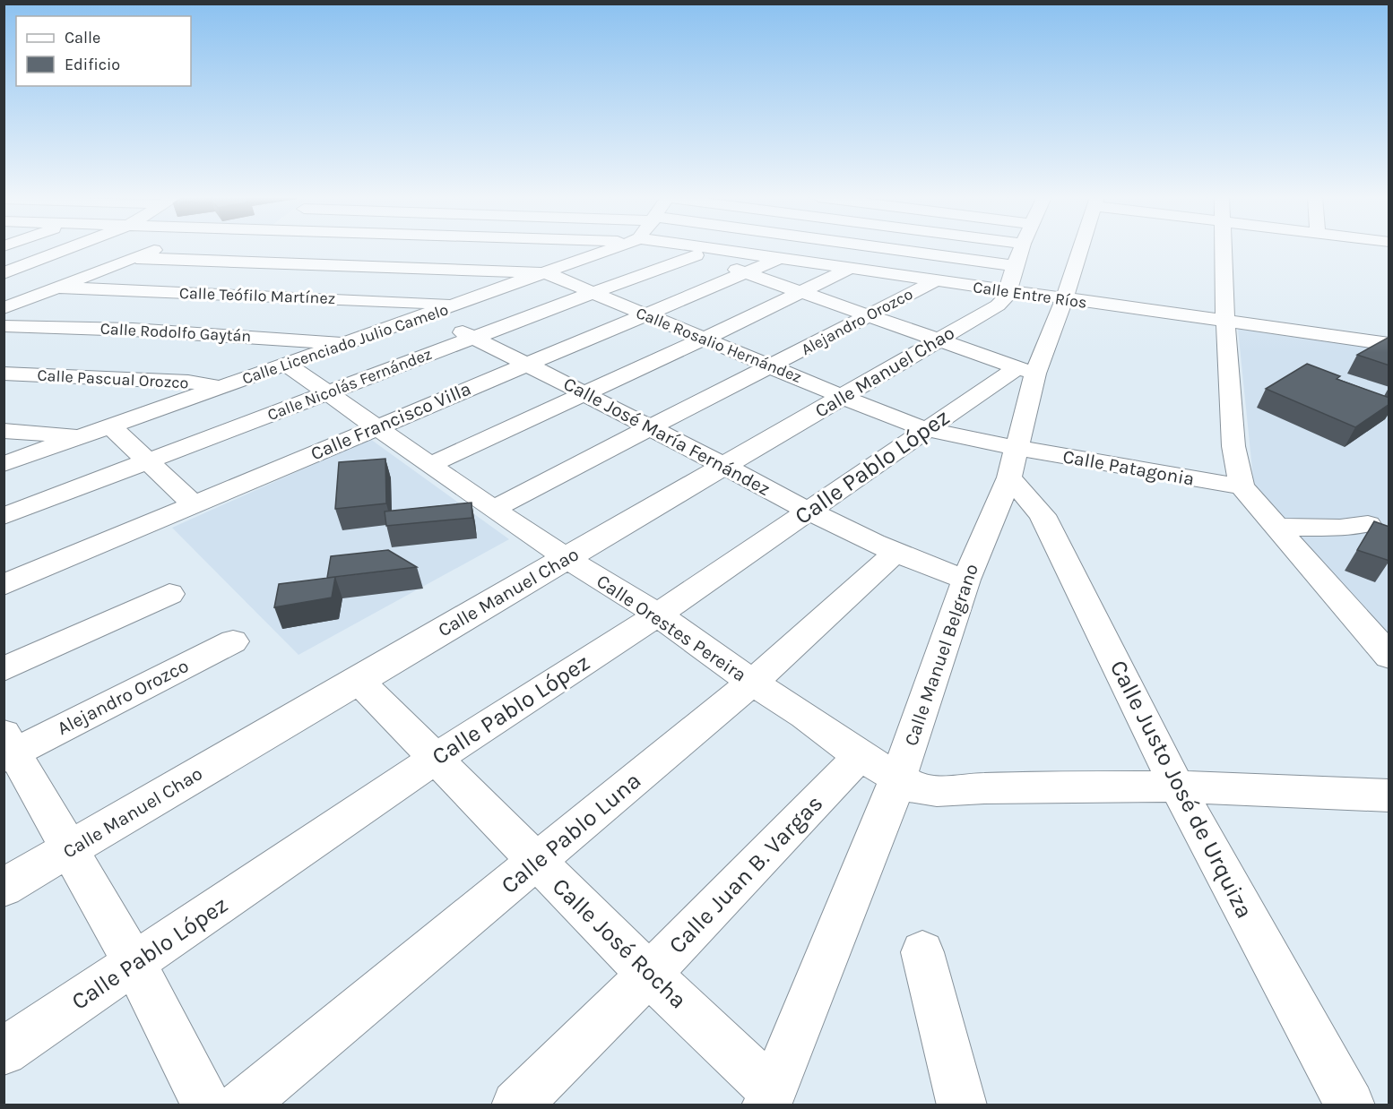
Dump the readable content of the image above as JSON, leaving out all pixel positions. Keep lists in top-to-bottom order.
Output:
{
  "streets": {
    "street": [
      "Calle Entre Ríos",
      "Calle Teófilo Martínez",
      "Alejandro Orozco",
      "Calle Rodolfo Gaytán",
      "Calle Licenciado Julio Camelo",
      "Calle Rosalio Hernández",
      "Calle Manuel Chao",
      "Calle Pascual Orozco",
      "Calle Nicolás Fernández",
      "Calle Francisco Villa",
      "Calle José María Fernández",
      "Calle Pablo López",
      "Calle Patagonia",
      "Calle Orestes Pereira",
      "Calle Manuel Belgrano",
      "Calle Justo José de Urquiza",
      "Calle Pablo Luna",
      "Calle Juan B. Vargas",
      "Calle José Rocha"
    ]
  },
  "crossings": [
    ["Calle Entre Ríos", "Alejandro Orozco"],
    ["Calle Entre Ríos", "Calle Manuel Chao"],
    ["Calle Entre Ríos", "Calle Nicolás Fernández"],
    ["Calle Entre Ríos", "Calle Francisco Villa"],
    ["Calle Entre Ríos", "Calle Manuel Belgrano"],
    ["Calle Teófilo Martínez", "Calle Licenciado Julio Camelo"],
    ["Alejandro Orozco", "Calle Rosalio Hernández"],
    ["Alejandro Orozco", "Calle José María Fernández"],
    ["Alejandro Orozco", "Calle Orestes Pereira"],
    ["Calle Rodolfo Gaytán", "Calle Licenciado Julio Camelo"],
    ["Calle Licenciado Julio Camelo", "Calle Rosalio Hernández"],
    ["Calle Licenciado Julio Camelo", "Calle Pascual Orozco"],
    ["Calle Licenciado Julio Camelo", "Calle José María Fernández"],
    ["Calle Licenciado Julio Camelo", "Calle Orestes Pereira"],
    ["Calle Rosalio Hernández", "Calle Manuel Chao"],
    ["Calle Rosalio Hernández", "Calle Nicolás Fernández"],
    ["Calle Rosalio Hernández", "Calle Francisco Villa"],
    ["Calle Rosalio Hernández", "Calle Pablo López"],
    ["Calle Rosalio Hernández", "Calle Patagonia"],
    ["Calle Rosalio Hernández", "Calle Manuel Belgrano"],
    ["Calle Rosalio Hernández", "Calle Justo José de Urquiza"],
    ["Calle Manuel Chao", "Calle José María Fernández"],
    ["Calle Manuel Chao", "Calle Orestes Pereira"],
    ["Calle Manuel Chao", "Calle José Rocha"],
    ["Calle Nicolás Fernández", "Calle José María Fernández"],
    ["Calle Nicolás Fernández", "Calle Orestes Pereira"],
    ["Calle Francisco Villa", "Calle José María Fernández"],
    ["Calle Francisco Villa", "Calle Orestes Pereira"],
    ["Calle José María Fernández", "Calle Pablo López"],
    ["Calle José María Fernández", "Calle Manuel Belgrano"],
    ["Calle José María Fernández", "Calle Pablo Luna"],
    ["Calle Pablo López", "Calle Orestes Pereira"],
    ["Calle Pablo López", "Calle Manuel Belgrano"],
    ["Calle Pablo López", "Calle José Rocha"],
    ["Calle Patagonia", "Calle Manuel Belgrano"],
    ["Calle Patagonia", "Calle Justo José de Urquiza"],
    ["Calle Orestes Pereira", "Calle Manuel Belgrano"],
    ["Calle Orestes Pereira", "Calle Justo José de Urquiza"],
    ["Calle Orestes Pereira", "Calle Pablo Luna"],
    ["Calle Orestes Pereira", "Calle Juan B. Vargas"],
    ["Calle Manuel Belgrano", "Calle Justo José de Urquiza"],
    ["Calle Manuel Belgrano", "Calle José Rocha"],
    ["Calle Pablo Luna", "Calle José Rocha"],
    ["Calle Juan B. Vargas", "Calle José Rocha"]
  ],
  "legend": ["Calle", "Edificio"]
}
